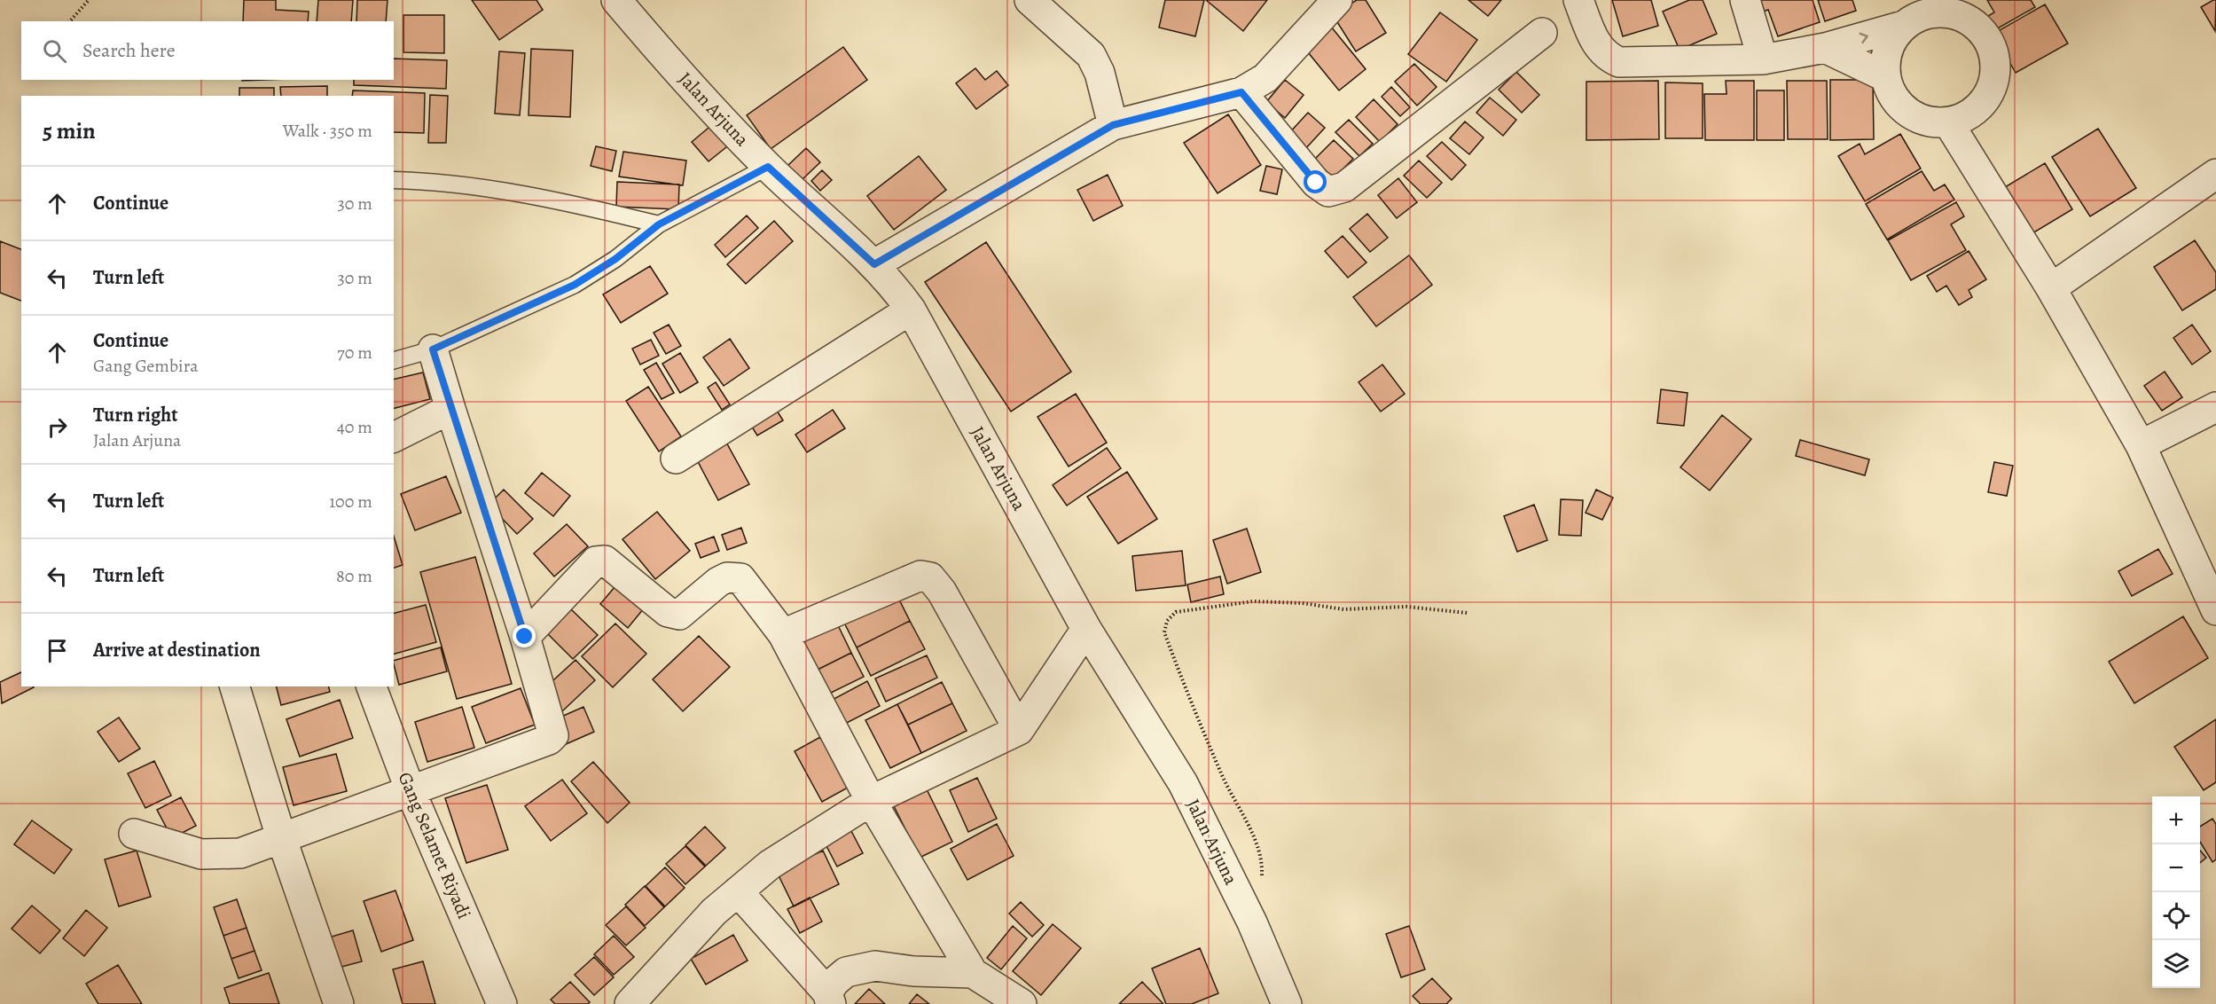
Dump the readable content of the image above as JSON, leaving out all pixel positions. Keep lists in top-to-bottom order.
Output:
{
  "streets": {
    "street": ["Jalan Arjuna", "Gang Selamet Riyadi"]
  },
  "page": {
    "search": "Search here",
    "heading": ["5 min", "Walk · 350 m"],
    "list": [
      ["Continue", "30 m"],
      ["Turn left", "30 m"],
      ["Continue", "Gang Gembira", "70 m"],
      ["Turn right", "Jalan Arjuna", "40 m"],
      ["Turn left", "100 m"],
      ["Turn left", "80 m"],
      "Arrive at destination"
    ],
    "map_buttons": ["+", "−"]
  }
}
